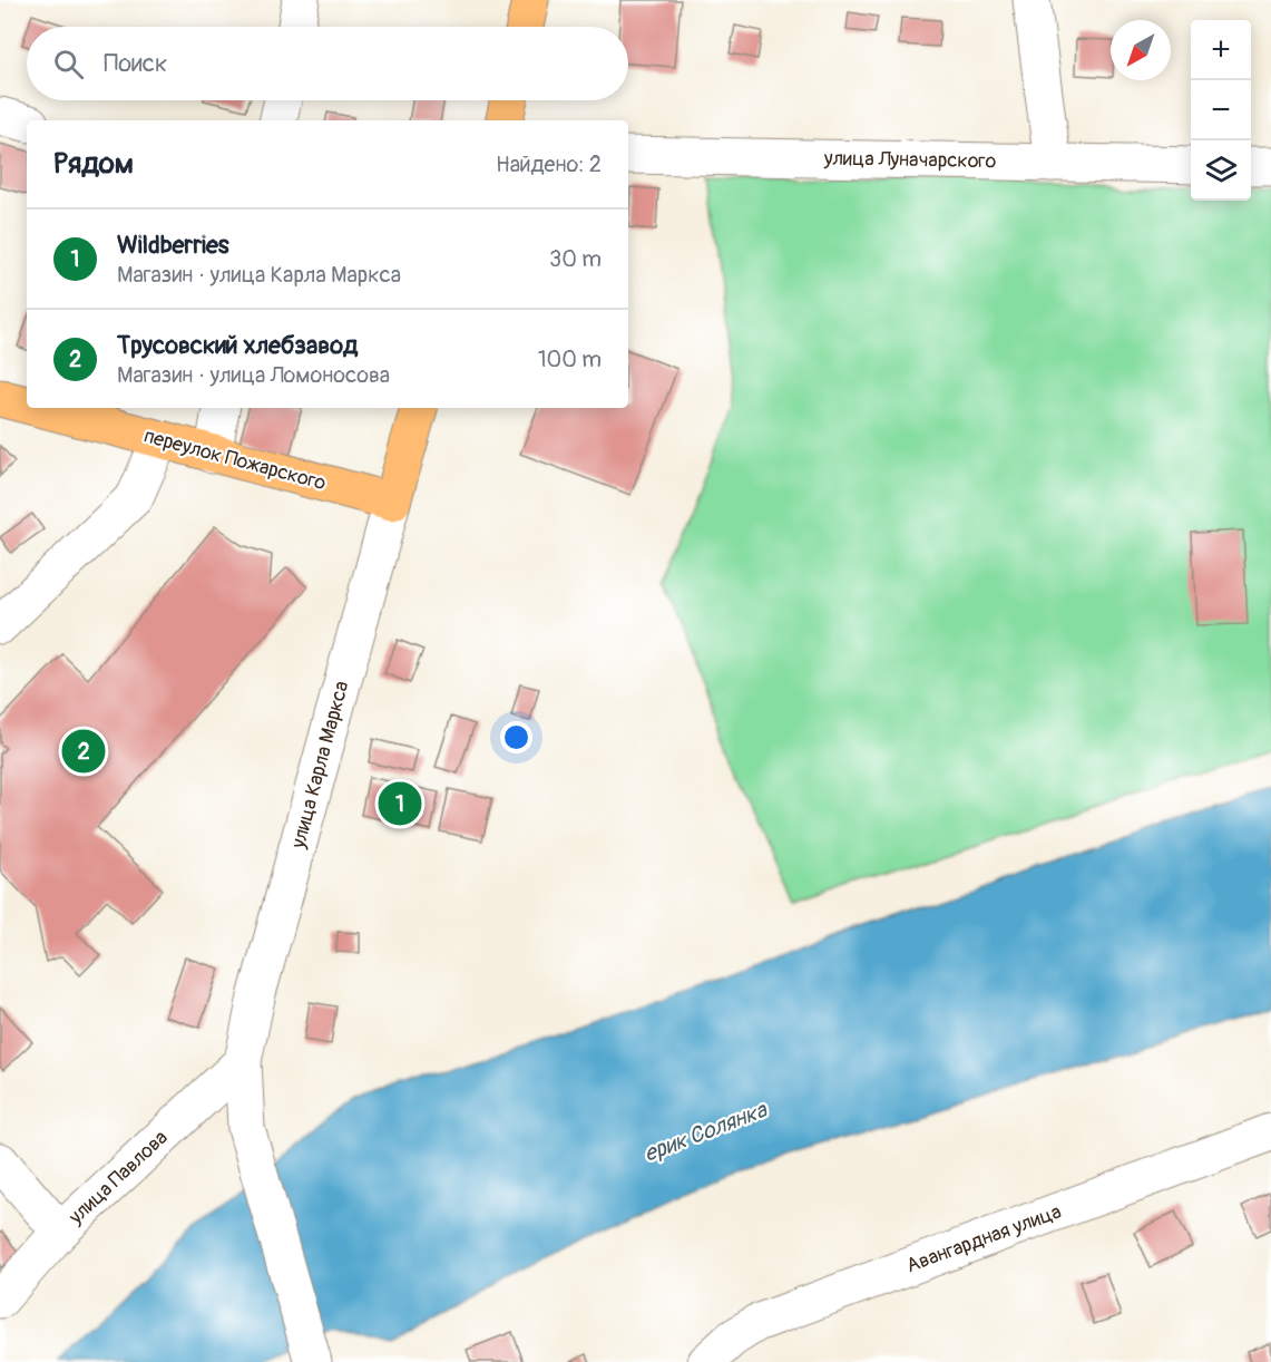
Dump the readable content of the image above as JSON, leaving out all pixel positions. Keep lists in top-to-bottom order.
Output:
{
  "streets": {
    "main road": ["переулок Пожарского", "улица Карла Маркса"],
    "street": ["улица Луначарского", "улица Павлова", "Авангардная улица"]
  },
  "crossings": [
    ["переулок Пожарского", "улица Карла Маркса"],
    ["улица Карла Маркса", "улица Павлова"]
  ],
  "water": ["ерик Солянка"],
  "north": "bottom left",
  "page": {
    "map_buttons": ["+", "−"],
    "search": "Поиск",
    "heading": ["Рядом", "Найдено: 2"],
    "list": [
      {
        "mark": "1",
        "name": "Wildberries",
        "note": "Магазин · улица Карла Маркса",
        "value": "30 m"
      },
      {
        "mark": "2",
        "name": "Трусовский хлебзавод",
        "note": "Магазин · улица Ломоносова",
        "value": "100 m"
      }
    ],
    "pins": ["2", "1"]
  }
}
